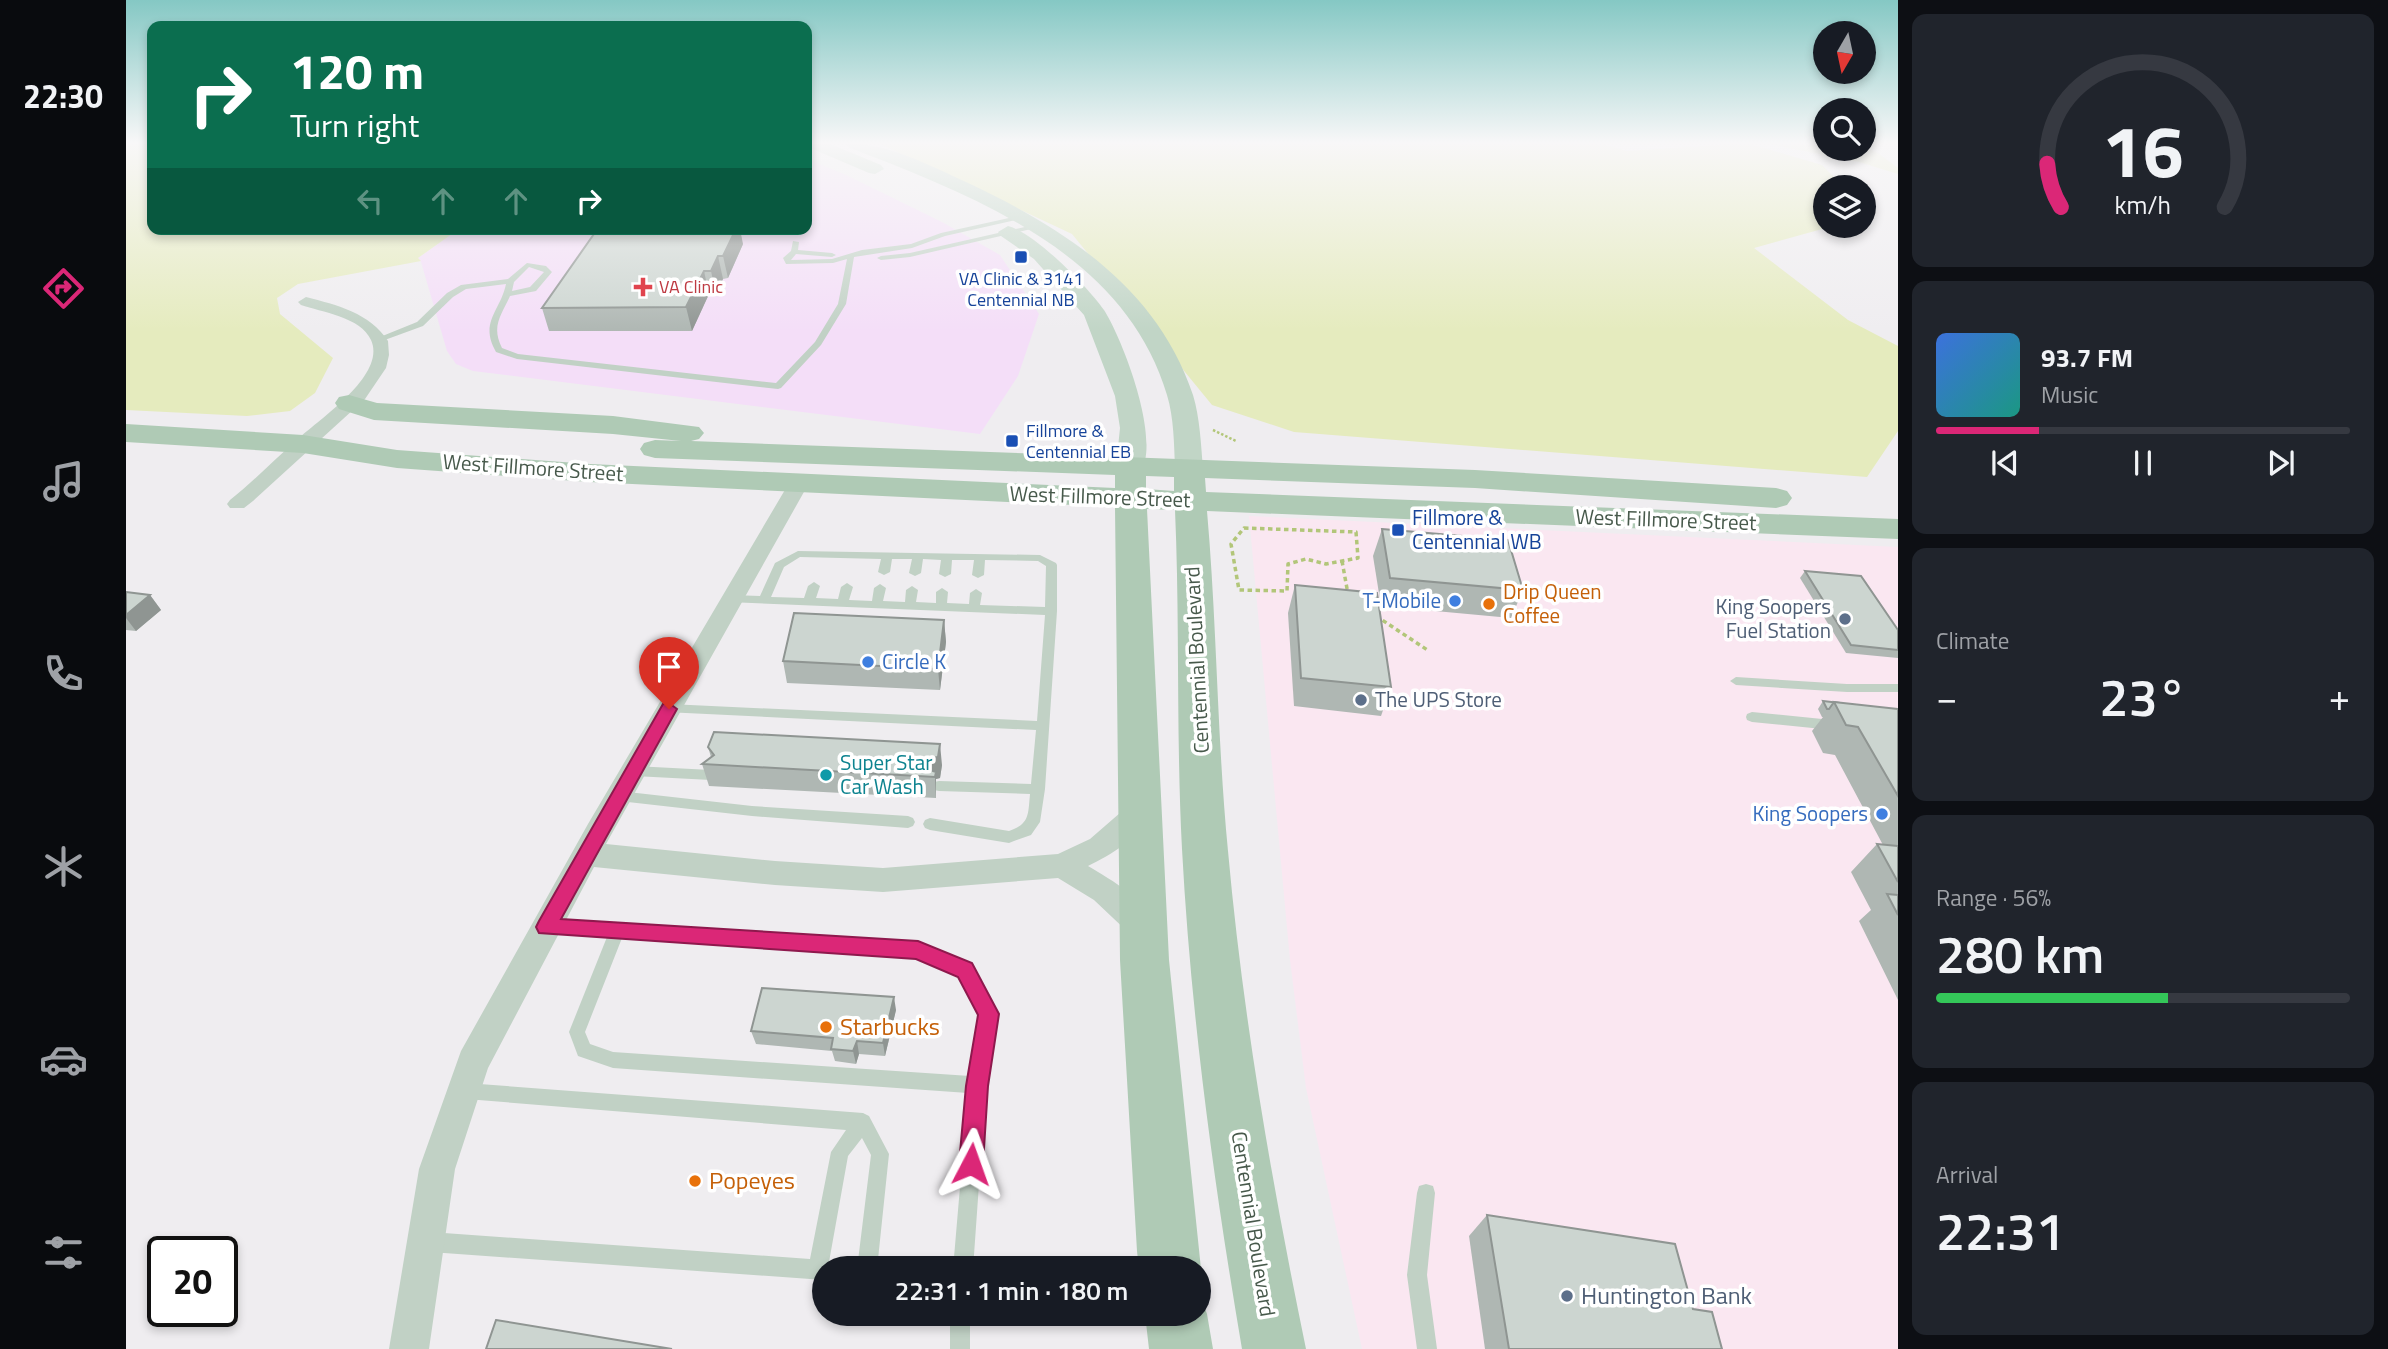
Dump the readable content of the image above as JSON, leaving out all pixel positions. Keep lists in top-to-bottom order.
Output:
{
  "streets": {
    "main road": ["West Fillmore Street", "Centennial Boulevard"]
  },
  "crossings": [
    ["West Fillmore Street", "Centennial Boulevard"]
  ],
  "places": {
    "transit": ["VA Clinic & 3141 Centennial NB", "Fillmore & Centennial EB", "Fillmore & Centennial WB"],
    "health": ["VA Clinic"],
    "other": [
      "T-Mobile",
      "Drip Queen Coffee",
      "King Soopers Fuel Station",
      "Circle K",
      "The UPS Store",
      "Super Star Car Wash",
      "King Soopers",
      "Starbucks",
      "Popeyes",
      "Huntington Bank"
    ]
  },
  "north": "bottom",
  "page": {
    "tabs": "22:30",
    "turn": ["120 m", "Turn right"],
    "song": ["93.7 FM", "Music"],
    "tile": [
      "Climate",
      ["Range · 56%", "280 km"],
      ["Arrival", "22:31"]
    ],
    "heat": ["−", "23°", "+"],
    "limit": "20",
    "trip": "22:31 · 1 min · 180 m",
    "gauge": ["16", "km/h"]
  }
}
